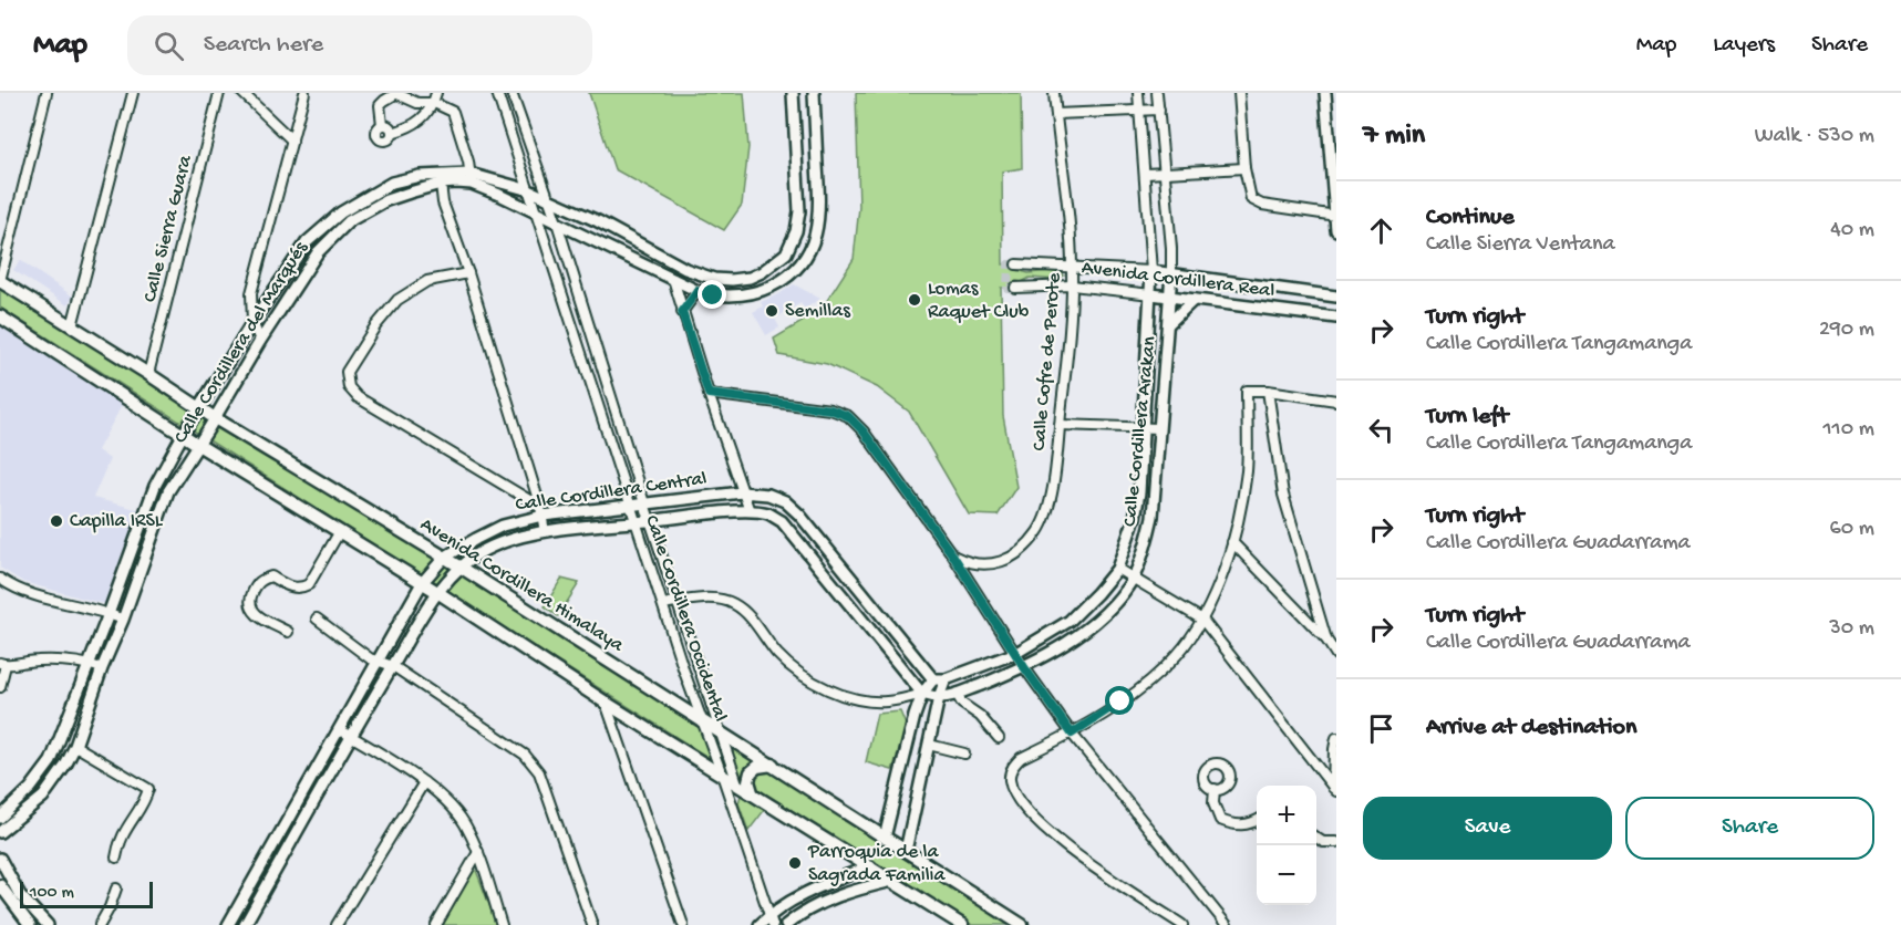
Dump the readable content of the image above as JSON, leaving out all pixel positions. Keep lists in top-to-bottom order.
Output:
{
  "streets": {
    "main road": ["Avenida Cordillera Himalaya"],
    "street": [
      "Calle Sierra Guara",
      "Avenida Cordillera Real",
      "Calle Cordillera del Marqués",
      "Calle Cofre de Perote",
      "Calle Cordillera Arakan",
      "Calle Cordillera Central",
      "Calle Cordillera Occidental"
    ]
  },
  "crossings": [
    ["Calle Sierra Guara", "Avenida Cordillera Himalaya"],
    ["Avenida Cordillera Real", "Calle Cofre de Perote"],
    ["Avenida Cordillera Real", "Calle Cordillera Arakan"],
    ["Calle Cordillera del Marqués", "Avenida Cordillera Himalaya"],
    ["Calle Cordillera del Marqués", "Calle Cordillera Occidental"],
    ["Calle Cordillera Arakan", "Calle Cordillera Central"],
    ["Calle Cordillera Arakan", "Calle Cordillera Occidental"],
    ["Calle Cordillera Central", "Avenida Cordillera Himalaya"],
    ["Calle Cordillera Central", "Calle Cordillera Occidental"],
    ["Avenida Cordillera Himalaya", "Calle Cordillera Occidental"]
  ],
  "places": [
    "Lomas Raquet Club",
    "Semillas",
    "Capilla IRSL",
    "Parroquia de la Sagrada Familia"
  ],
  "scale_bar": "100 m",
  "page": {
    "header": "Map",
    "search": "Search here",
    "nav": ["Map", "Layers", "Share"],
    "heading": ["7 min", "Walk · 530 m"],
    "list": [
      ["Continue", "Calle Sierra Ventana", "40 m"],
      ["Turn right", "Calle Cordillera Tangamanga", "290 m"],
      ["Turn left", "Calle Cordillera Tangamanga", "110 m"],
      ["Turn right", "Calle Cordillera Guadarrama", "60 m"],
      ["Turn right", "Calle Cordillera Guadarrama", "30 m"],
      "Arrive at destination"
    ],
    "buttons": ["Save", "Share"],
    "map_buttons": ["+", "−"],
    "scale": "100 m"
  }
}
